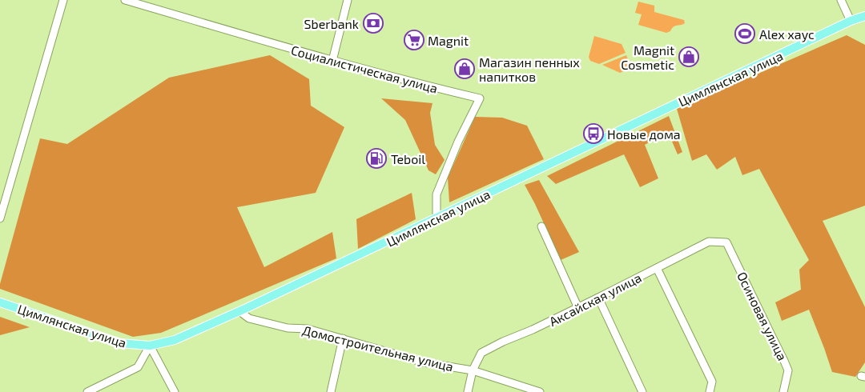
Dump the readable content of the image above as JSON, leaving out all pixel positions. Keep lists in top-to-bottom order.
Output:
{
  "streets": {
    "main road": ["Цимлянская улица"],
    "street": [
      "Социалистическая улица",
      "Аксайская улица",
      "Осиновая улица",
      "Домостроительная улица"
    ]
  },
  "crossings": [
    ["Социалистическая улица", "Цимлянская улица"],
    ["Цимлянская улица", "Домостроительная улица"],
    ["Аксайская улица", "Осиновая улица"],
    ["Аксайская улица", "Домостроительная улица"]
  ],
  "places": {
    "bank": ["Sberbank"],
    "sports": ["Alex хаус"],
    "supermarket": ["Magnit"],
    "shop": ["Magnit Cosmetic", "Магазин пенных напитков"],
    "bus stop": ["Новые дома"],
    "fuel station": ["Teboil"]
  }
}
